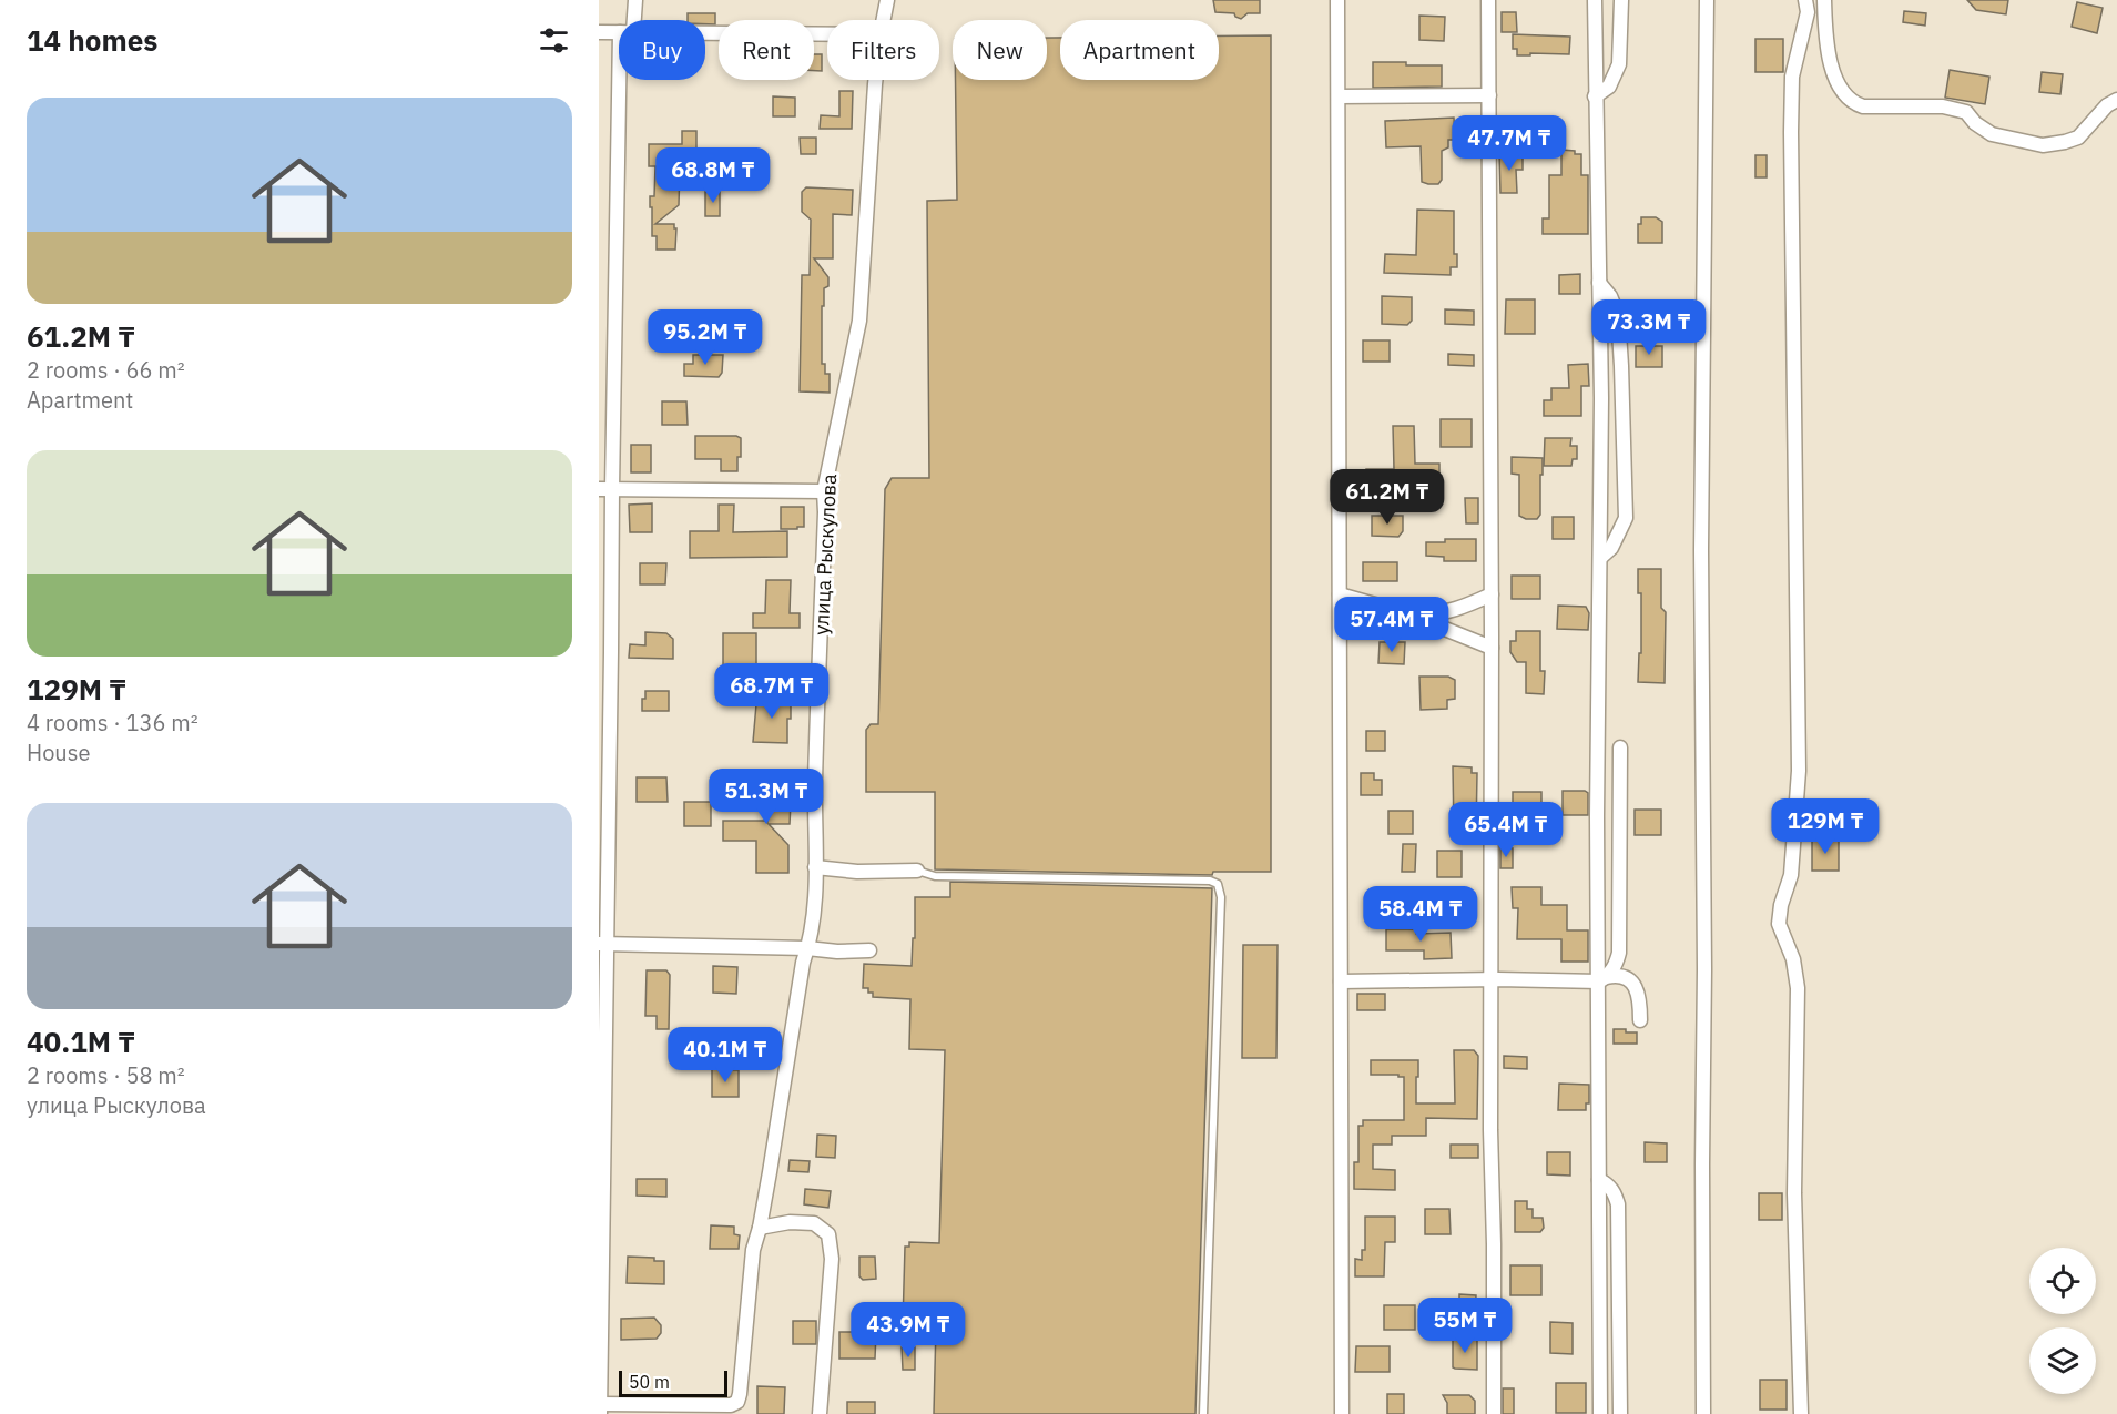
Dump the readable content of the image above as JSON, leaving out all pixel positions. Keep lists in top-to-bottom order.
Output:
{
  "streets": {
    "street": ["улица Рыскулова"]
  },
  "scale_bar": "50 m",
  "page": {
    "heading": "14 homes",
    "chip": [
      "Buy",
      "Rent",
      "Filters",
      "New",
      "Apartment"
    ],
    "list": [
      {
        "name": "61.2M ₸",
        "note": "2 rooms · 66 m² · Apartment"
      },
      {
        "name": "129M ₸",
        "note": "4 rooms · 136 m² · House"
      },
      {
        "name": "40.1M ₸",
        "note": "2 rooms · 58 m² · улица Рыскулова"
      }
    ],
    "price": [
      "47.7M ₸",
      "68.8M ₸",
      "73.3M ₸",
      "95.2M ₸",
      "61.2M ₸",
      "57.4M ₸",
      "68.7M ₸",
      "51.3M ₸",
      "129M ₸",
      "65.4M ₸",
      "58.4M ₸",
      "40.1M ₸",
      "55M ₸",
      "43.9M ₸"
    ],
    "scale": "50 m"
  }
}
